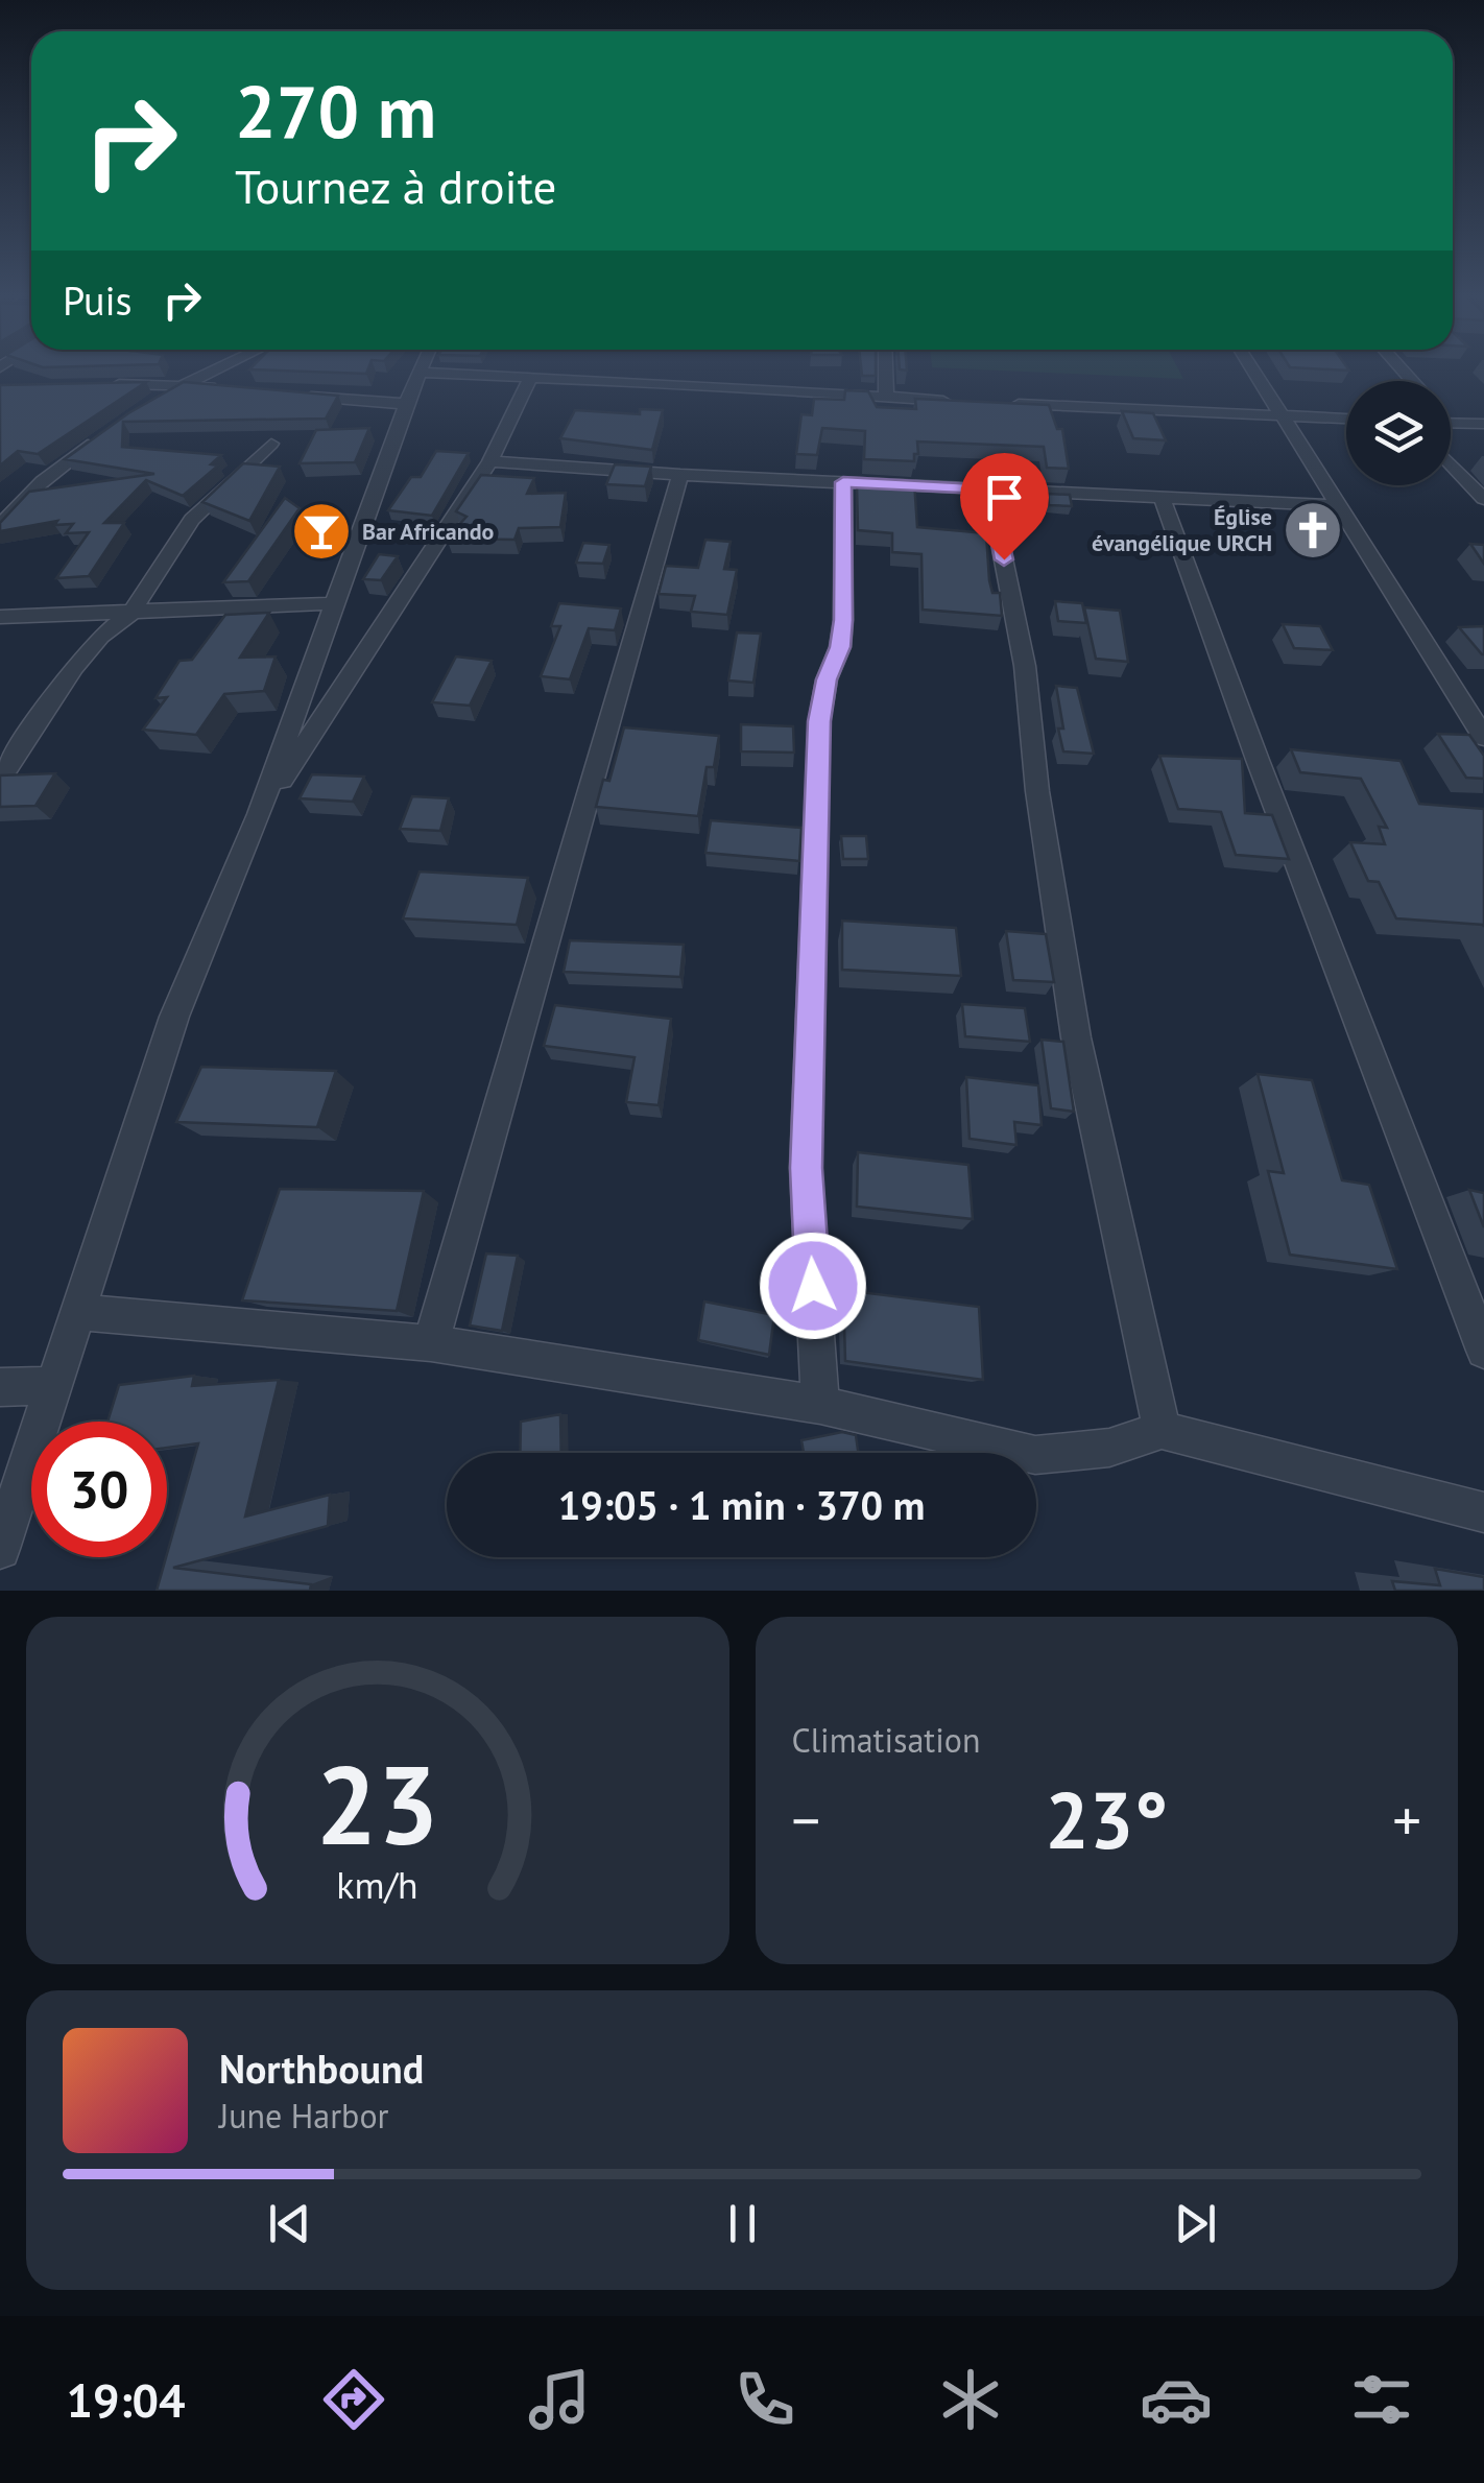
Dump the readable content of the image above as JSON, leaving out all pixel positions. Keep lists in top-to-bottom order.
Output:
{
  "places": {
    "church": ["Église évangélique URCH"],
    "bar": ["Bar Africando"]
  },
  "page": {
    "turn": ["270 m", "Tournez à droite"],
    "then": "Puis",
    "limit": "30",
    "trip": "19:05 · 1 min · 370 m",
    "tile": "Climatisation",
    "heat": ["−", "23°", "+"],
    "song": ["Northbound", "June Harbor"],
    "tabs": "19:04",
    "gauge": ["23", "km/h"]
  }
}
